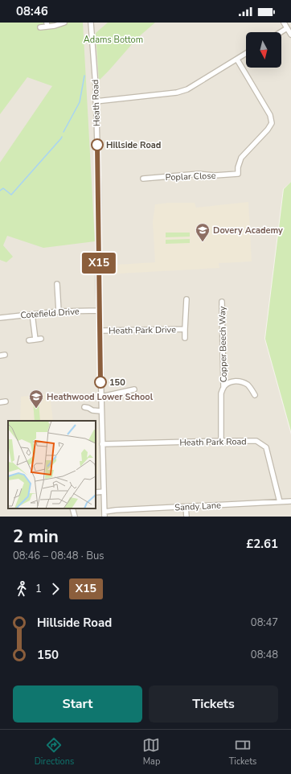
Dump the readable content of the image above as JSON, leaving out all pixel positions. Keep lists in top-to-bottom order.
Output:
{
  "streets": {
    "street": [
      "Heath Road",
      "Poplar Close",
      "Cotefield Drive",
      "Heath Park Drive",
      "Copper Beech Way",
      "Heath Park Road",
      "Sandy Lane"
    ]
  },
  "crossings": [
    ["Heath Road", "Cotefield Drive"],
    ["Heath Road", "Heath Park Drive"],
    ["Heath Road", "Heath Park Road"],
    ["Heath Road", "Sandy Lane"],
    ["Copper Beech Way", "Heath Park Road"],
    ["Heath Park Road", "Sandy Lane"]
  ],
  "parks": ["Adams Bottom"],
  "places": {
    "other": ["Hillside Road", "150"],
    "school or university": ["Dovery Academy", "Heathwood Lower School"]
  },
  "lines": ["bus line X15"],
  "north": "bottom",
  "page": {
    "status": "08:46",
    "on_map": "X15",
    "heading": ["2 min", "08:46 – 08:48 · Bus", "£2.61"],
    "legs": ["1", "X15"],
    "list": [
      {
        "name": "Hillside Road",
        "value": "08:47"
      },
      {
        "name": "150",
        "value": "08:48"
      }
    ],
    "buttons": ["Start", "Tickets"],
    "tabs": ["Directions", "Map", "Tickets"]
  }
}
